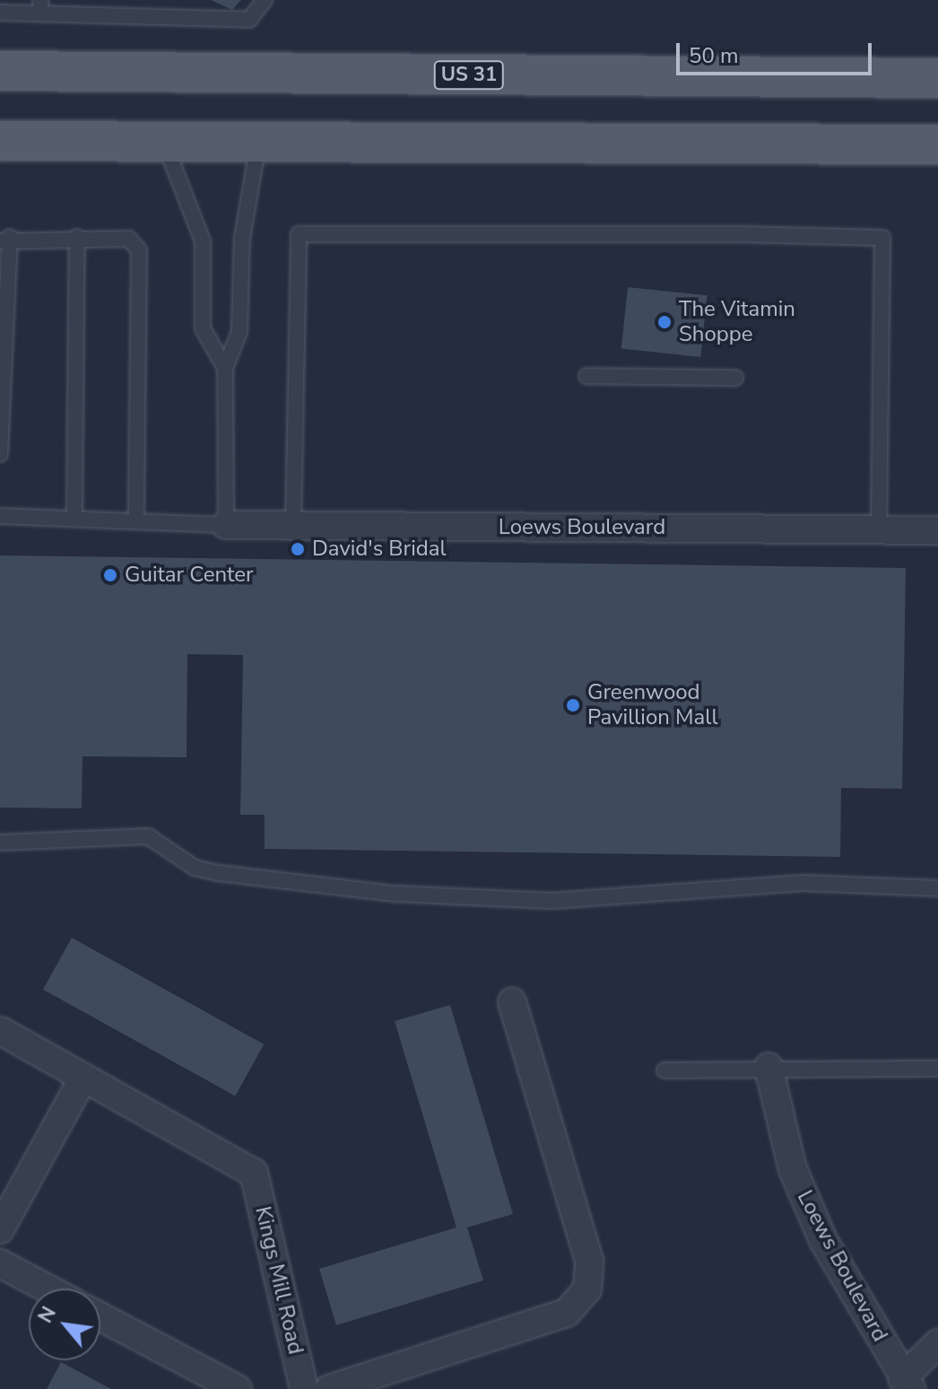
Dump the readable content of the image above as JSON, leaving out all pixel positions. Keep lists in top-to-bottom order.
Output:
{
  "streets": {
    "main road": ["US 31"],
    "street": ["Loews Boulevard", "Kings Mill Road"]
  },
  "places": [
    "The Vitamin Shoppe",
    "David's Bridal",
    "Guitar Center",
    "Greenwood Pavillion Mall"
  ],
  "scale_bar": "50 m",
  "north": "top left"
}
